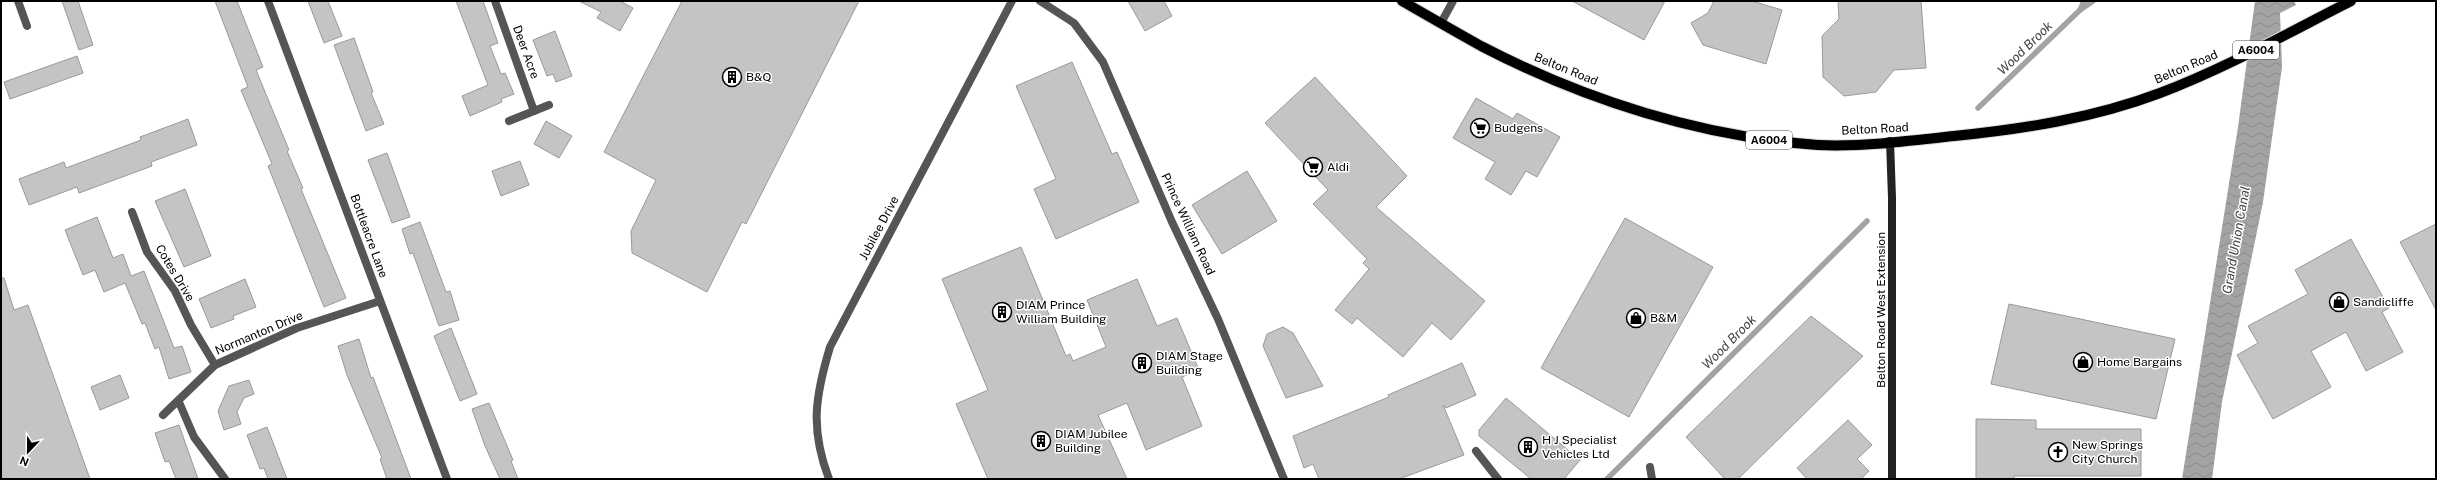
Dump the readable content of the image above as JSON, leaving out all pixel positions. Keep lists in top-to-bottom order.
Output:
{
  "streets": {
    "main road": ["A6004", "Belton Road"],
    "street": [
      "Deer Acre",
      "Prince William Road",
      "Jubilee Drive",
      "Bottleacre Lane",
      "Cotes Drive",
      "Belton Road West Extension",
      "Normanton Drive"
    ]
  },
  "crossings": [
    ["Belton Road", "Belton Road West Extension"],
    ["Bottleacre Lane", "Normanton Drive"],
    ["Cotes Drive", "Normanton Drive"]
  ],
  "water": ["Wood Brook", "Grand Union Canal"],
  "places": {
    "building": [
      "B&Q",
      "DIAM Prince William Building",
      "DIAM Stage Building",
      "DIAM Jubilee Building",
      "H J Specialist Vehicles Ltd"
    ],
    "supermarket": ["Budgens", "Aldi"],
    "shop": ["Sandicliffe", "B&M", "Home Bargains"],
    "church": ["New Springs City Church"]
  },
  "north": "bottom"
}
